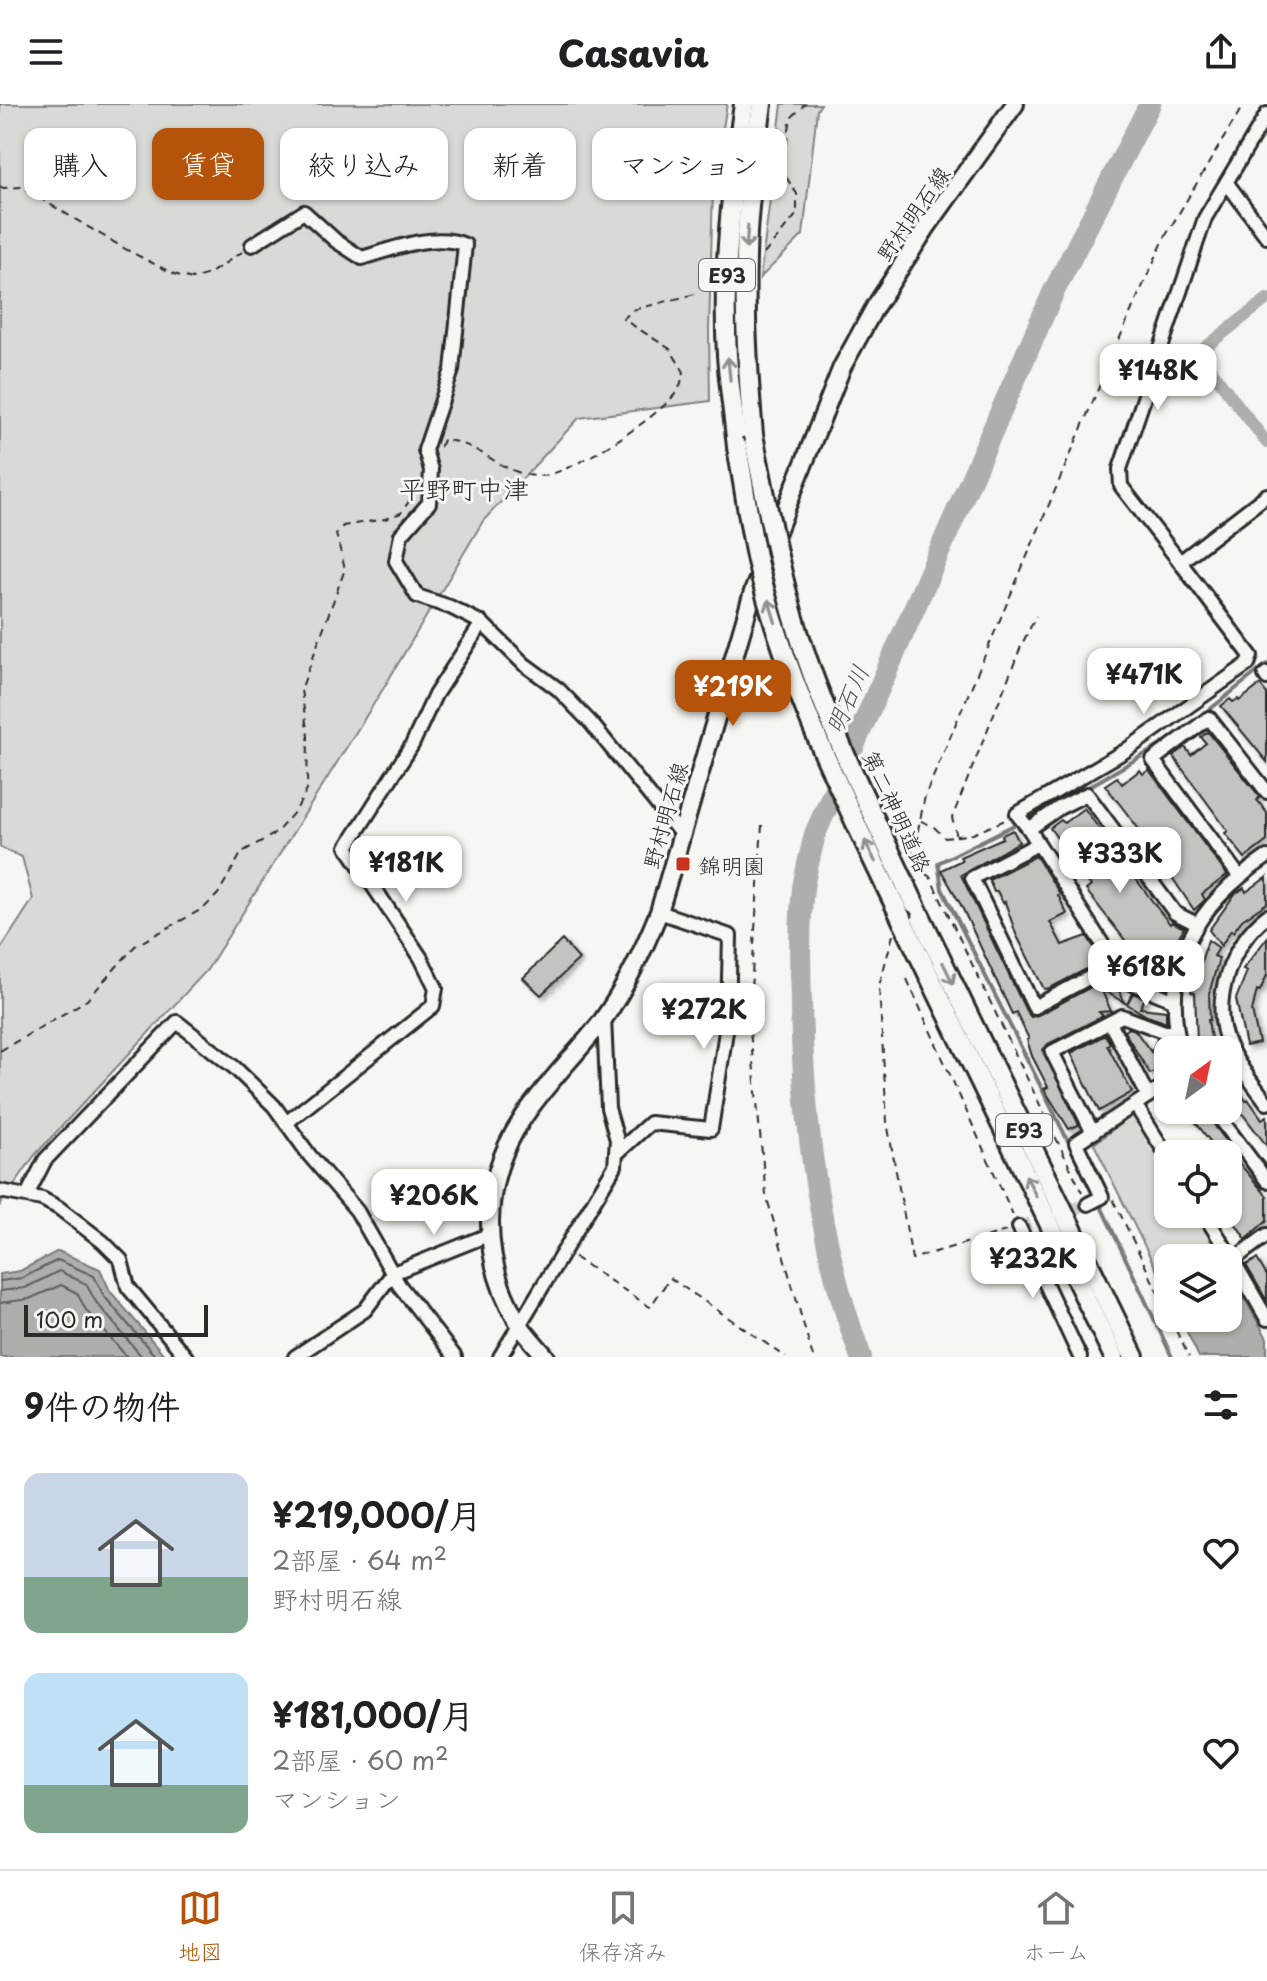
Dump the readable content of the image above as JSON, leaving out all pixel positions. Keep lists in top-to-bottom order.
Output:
{
  "streets": {
    "highway": ["E93", "第二神明道路"],
    "main road": ["野村明石線"]
  },
  "districts": ["平野町中津"],
  "water": ["明石川"],
  "places": {
    "transit": ["錦明園"]
  },
  "scale_bar": "100 m",
  "north": "top right",
  "page": {
    "header": "Casavia",
    "chip": [
      "購入",
      "賃貸",
      "絞り込み",
      "新着",
      "マンション"
    ],
    "price": [
      "¥148K",
      "¥471K",
      "¥219K",
      "¥333K",
      "¥181K",
      "¥618K",
      "¥272K",
      "¥206K",
      "¥232K"
    ],
    "scale": "100 m",
    "heading": "9件の物件",
    "list": [
      {
        "name": "¥219,000/月",
        "note": "2部屋 · 64 m² · 野村明石線"
      },
      {
        "name": "¥181,000/月",
        "note": "2部屋 · 60 m² · マンション"
      }
    ],
    "tabs": ["地図", "保存済み", "ホーム"]
  }
}
